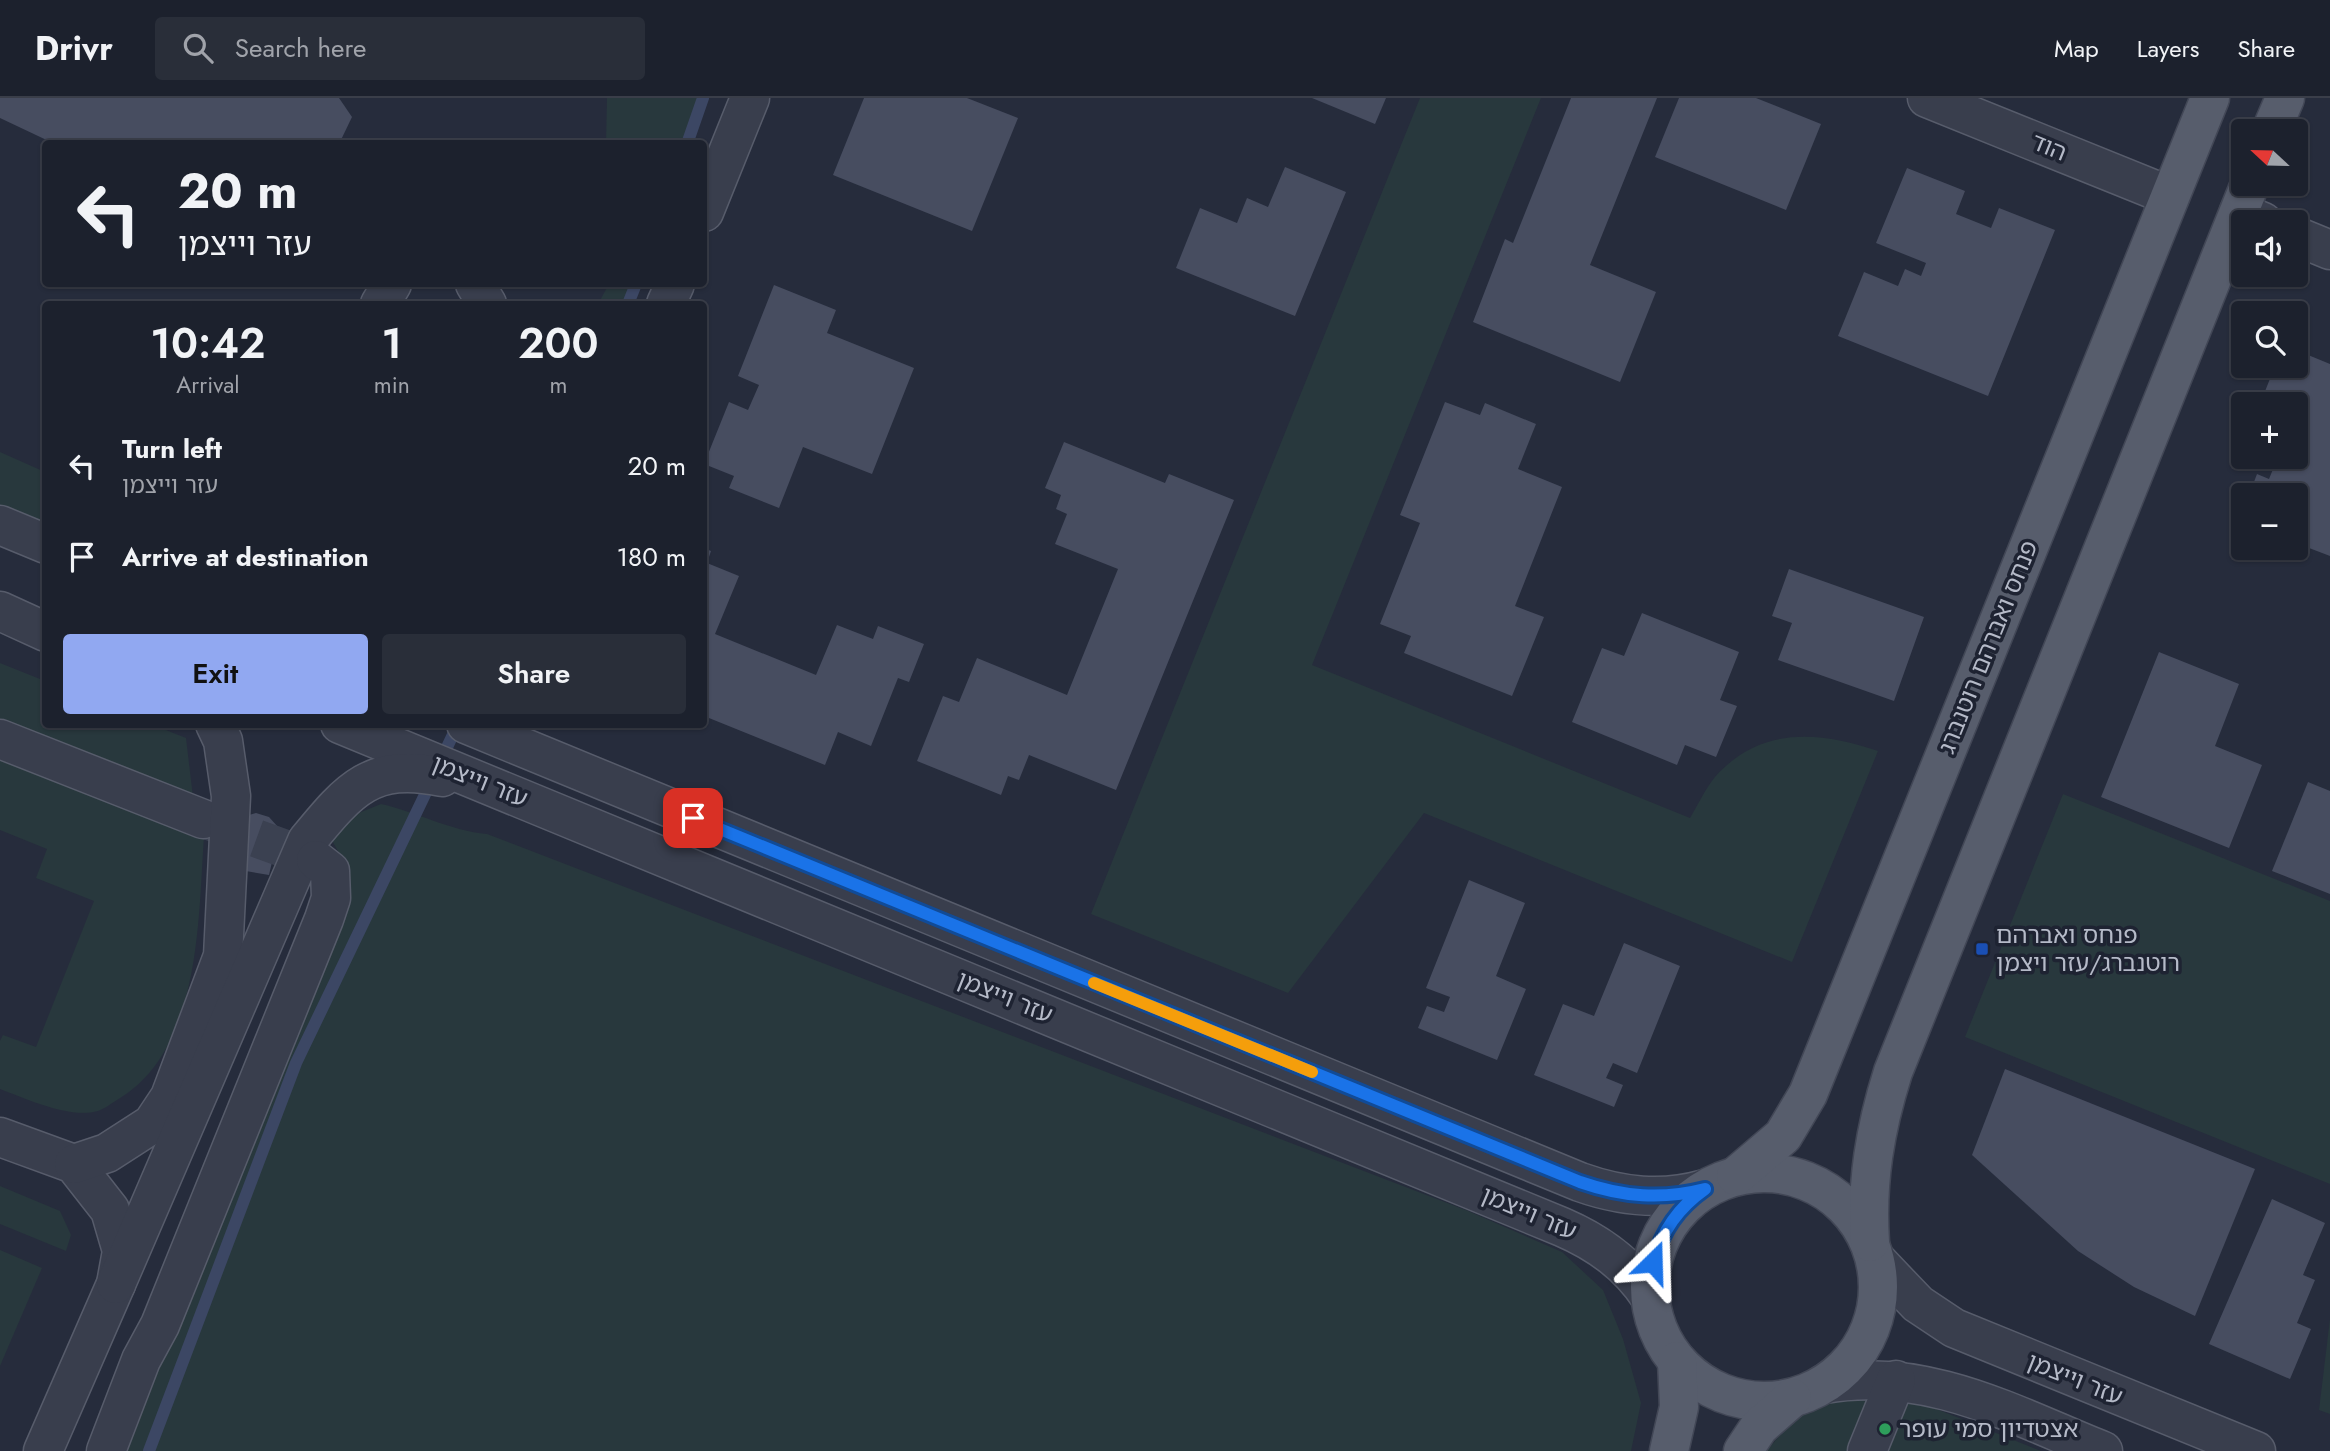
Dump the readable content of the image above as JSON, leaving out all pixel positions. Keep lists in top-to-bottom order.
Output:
{
  "streets": {
    "main road": ["פנחס ואברהם רוטנברג"],
    "street": ["הוד", "עזר וייצמן"]
  },
  "crossings": [
    ["הוד", "פנחס ואברהם רוטנברג"],
    ["פנחס ואברהם רוטנברג", "עזר וייצמן"]
  ],
  "places": {
    "transit": ["פנחס ואברהם רוטנברג/עזר ויצמן"],
    "other": ["אצטדיון סמי עופר"]
  },
  "north": "left",
  "page": {
    "header": "Drivr",
    "search": "Search here",
    "nav": ["Map", "Layers", "Share"],
    "map_buttons": ["+", "−"],
    "turn": ["20 m", "עזר וייצמן"],
    "eta": [
      "10:42",
      "Arrival",
      "1",
      "min",
      "200",
      "m"
    ],
    "list": [
      {
        "name": "Turn left",
        "note": "עזר וייצמן",
        "value": "20 m"
      },
      {
        "name": "Arrive at destination",
        "value": "180 m"
      }
    ],
    "buttons": ["Exit", "Share"]
  }
}
